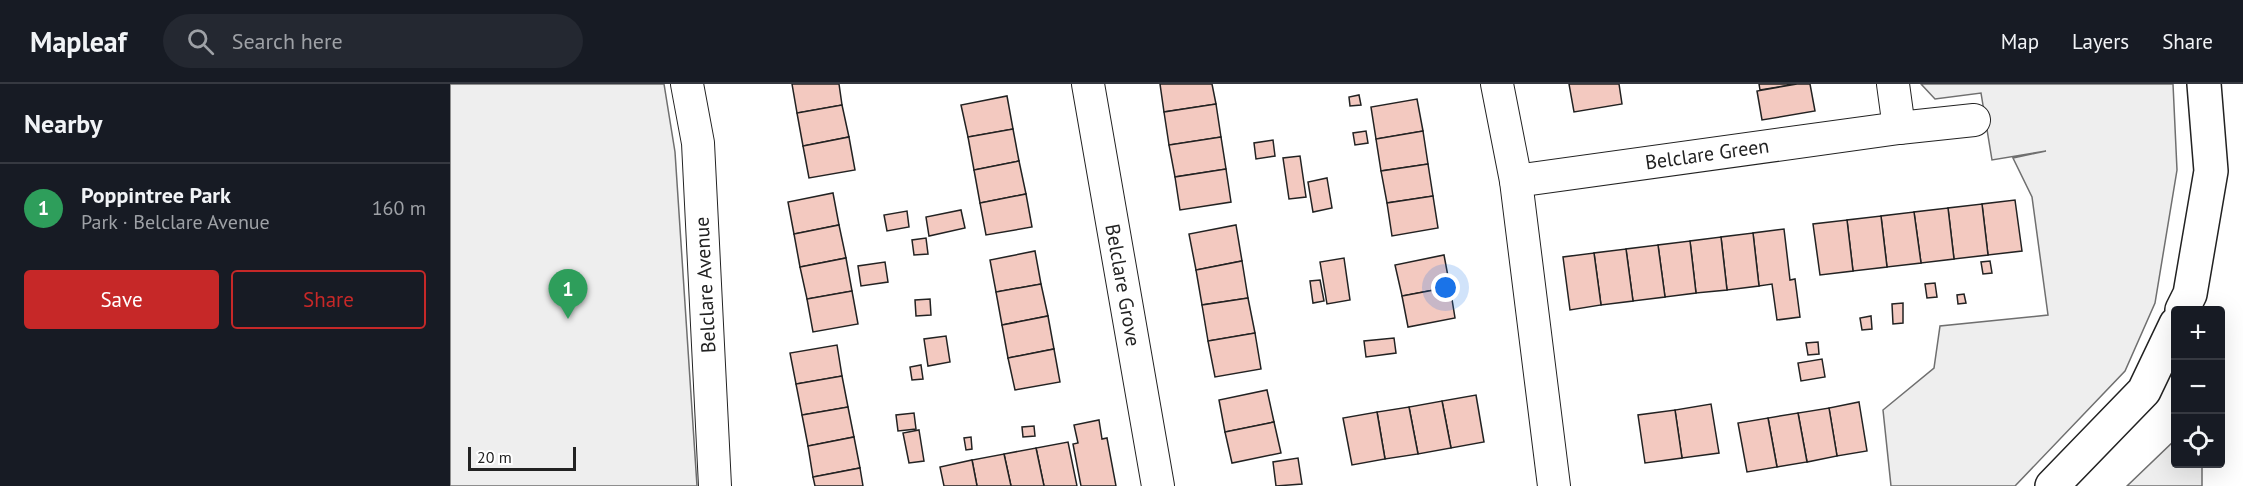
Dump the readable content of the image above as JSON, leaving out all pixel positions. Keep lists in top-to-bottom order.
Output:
{
  "streets": {
    "street": ["Belclare Green", "Belclare Avenue", "Belclare Grove"]
  },
  "scale_bar": "20 m",
  "page": {
    "header": "Mapleaf",
    "search": "Search here",
    "nav": ["Map", "Layers", "Share"],
    "heading": "Nearby",
    "list": [
      {
        "mark": "1",
        "name": "Poppintree Park",
        "note": "Park · Belclare Avenue",
        "value": "160 m"
      }
    ],
    "buttons": ["Save", "Share"],
    "pins": "1",
    "map_buttons": ["+", "−"],
    "scale": "20 m"
  }
}
